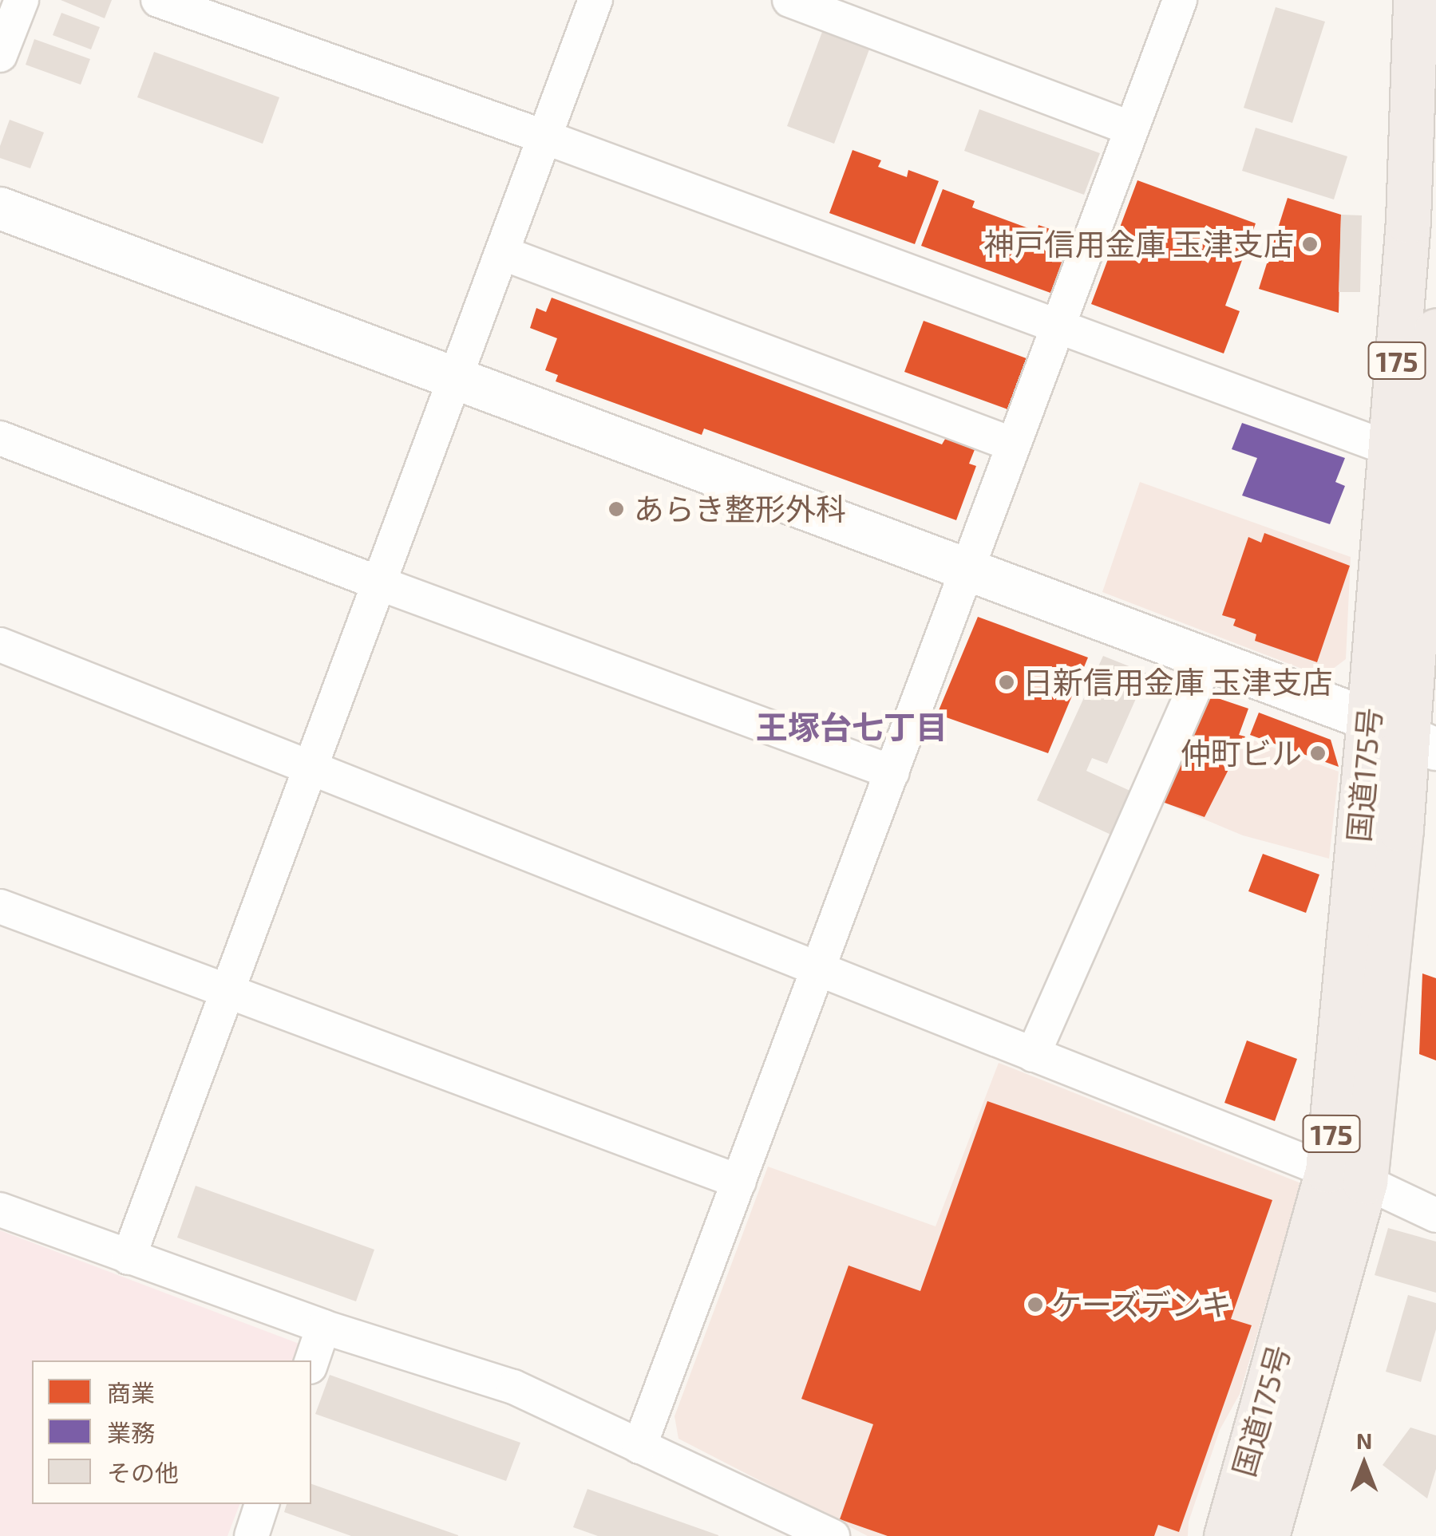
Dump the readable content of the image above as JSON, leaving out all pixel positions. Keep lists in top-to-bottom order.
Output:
{
  "streets": {
    "highway": ["175", "国道175号"]
  },
  "districts": ["王塚台七丁目"],
  "places": [
    "神戸信用金庫 玉津支店",
    "あらき整形外科",
    "日新信用金庫 玉津支店",
    "仲町ビル",
    "ケーズデンキ"
  ],
  "legend": ["商業", "業務", "その他"],
  "north": "top"
}
